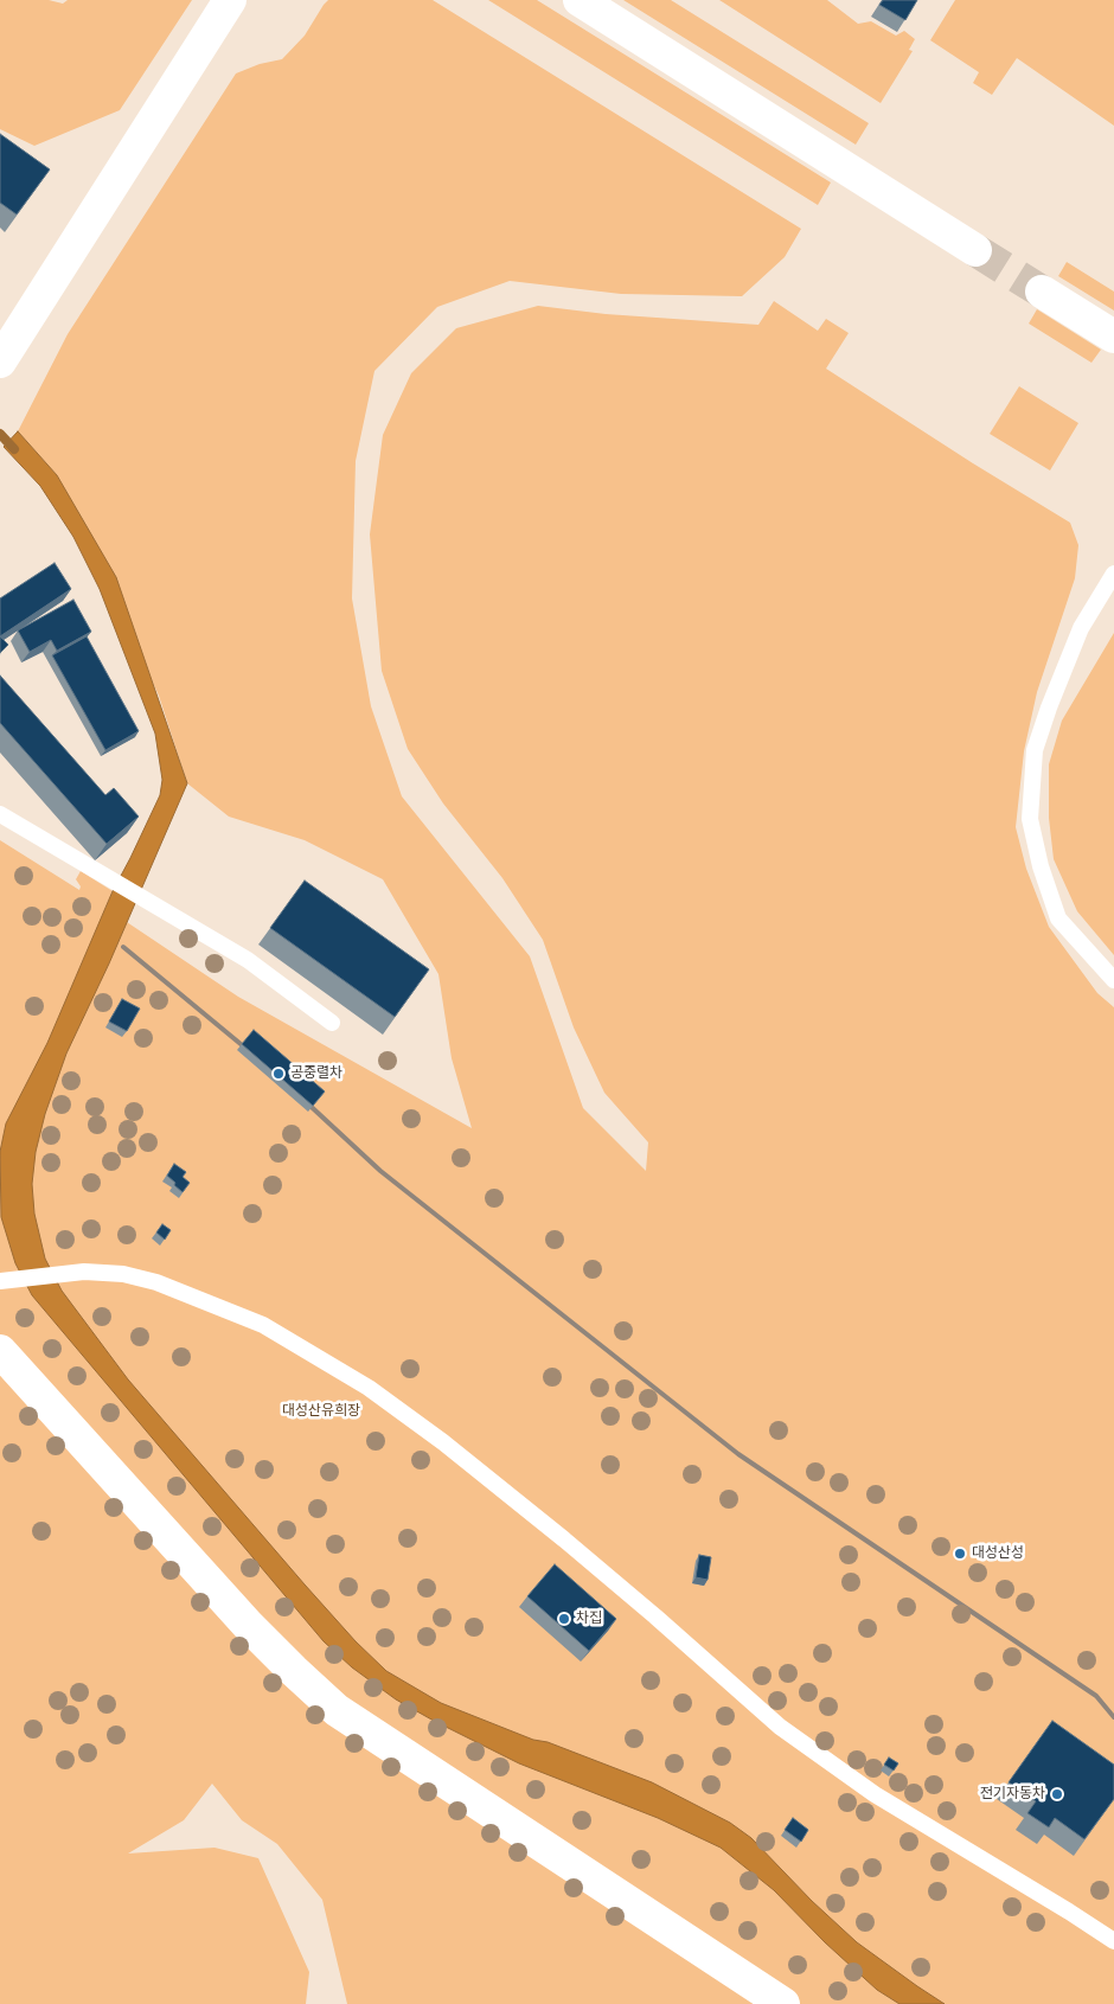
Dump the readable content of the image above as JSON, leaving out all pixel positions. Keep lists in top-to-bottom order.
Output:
{
  "parks": ["대성산유희장"],
  "places": [
    "공중렬차",
    "대성산성",
    "차집",
    "전기자동차"
  ]
}
